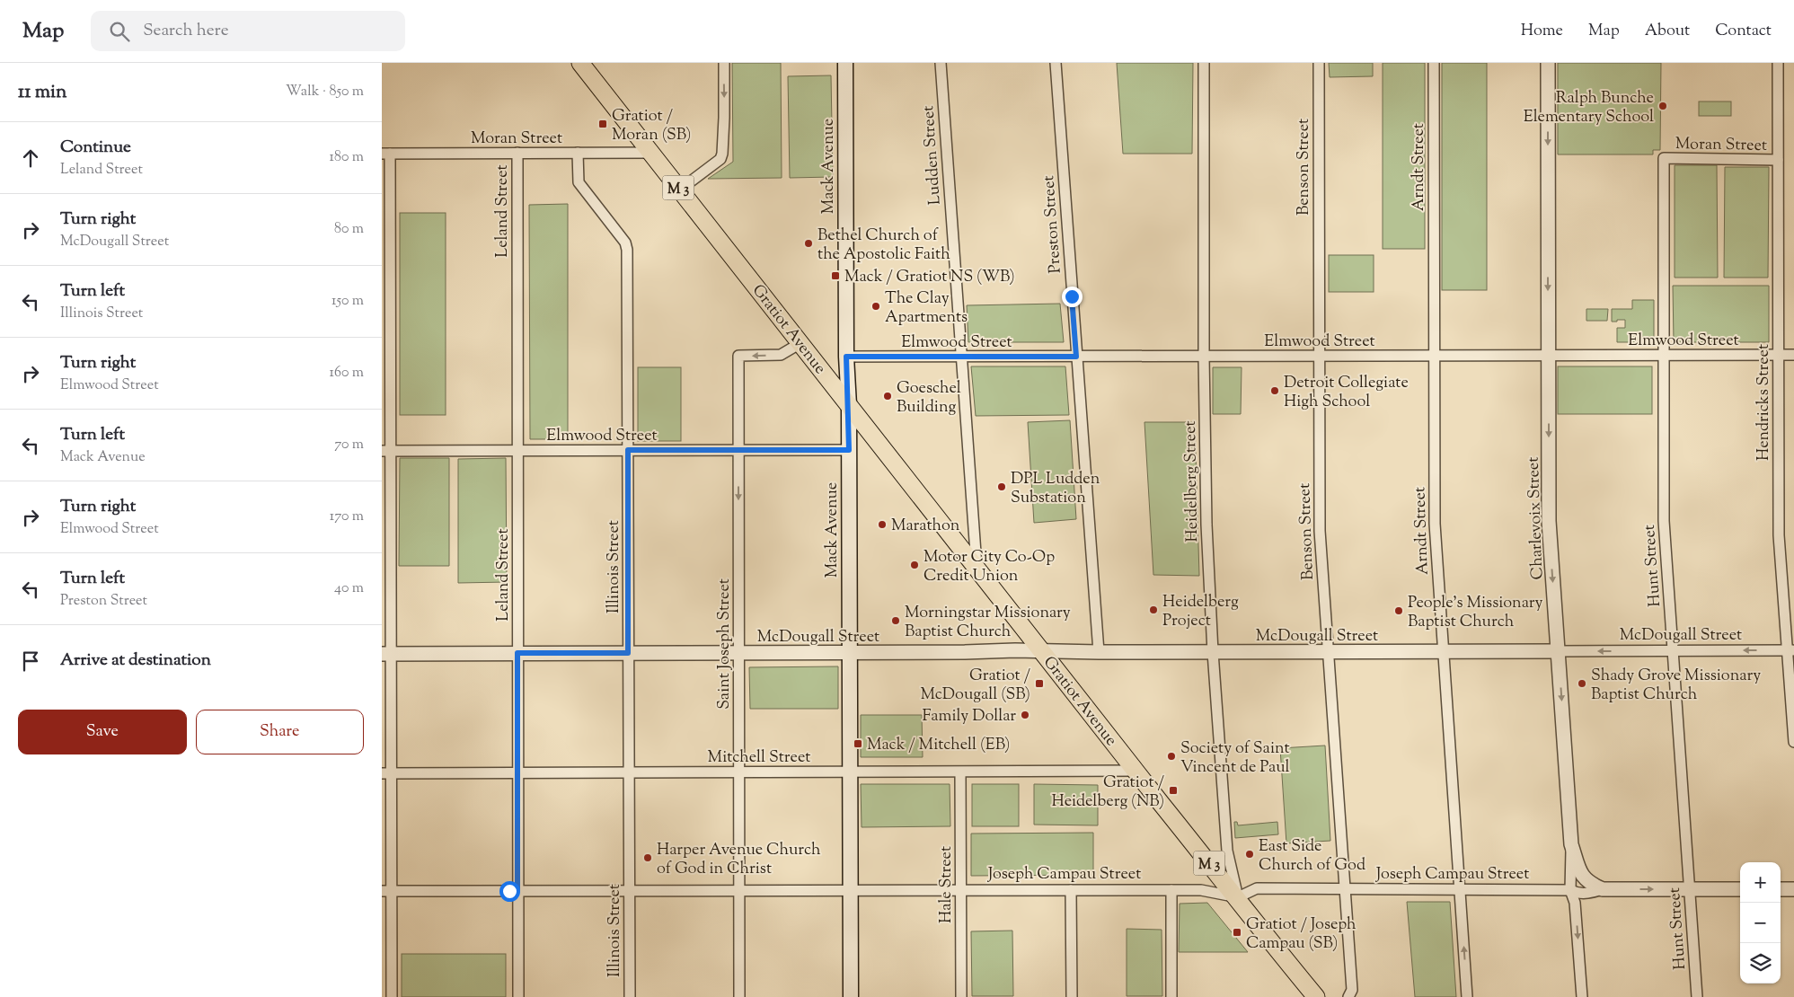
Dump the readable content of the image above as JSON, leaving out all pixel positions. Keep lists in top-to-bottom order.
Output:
{
  "streets": {
    "main road": ["Mack Avenue", "M 3", "Gratiot Avenue"],
    "street": [
      "Moran Street",
      "Ludden Street",
      "Benson Street",
      "Arndt Street",
      "Leland Street",
      "Preston Street",
      "Elmwood Street",
      "Hendricks Street",
      "Heidelberg Street",
      "Charlevoix Street",
      "Hunt Street",
      "Illinois Street",
      "McDougall Street",
      "Saint Joseph Street",
      "Mitchell Street",
      "Joseph Campau Street",
      "Hale Street"
    ]
  },
  "crossings": [
    ["Moran Street", "Leland Street"],
    ["Moran Street", "Gratiot Avenue"],
    ["Moran Street", "Hendricks Street"],
    ["Moran Street", "Hunt Street"],
    ["Moran Street", "Illinois Street"],
    ["Ludden Street", "Gratiot Avenue"],
    ["Ludden Street", "Elmwood Street"],
    ["Mack Avenue", "Gratiot Avenue"],
    ["Mack Avenue", "Elmwood Street"],
    ["Mack Avenue", "McDougall Street"],
    ["Mack Avenue", "Mitchell Street"],
    ["Mack Avenue", "Joseph Campau Street"],
    ["Benson Street", "Elmwood Street"],
    ["Benson Street", "McDougall Street"],
    ["Benson Street", "Joseph Campau Street"],
    ["Arndt Street", "Elmwood Street"],
    ["Arndt Street", "McDougall Street"],
    ["Arndt Street", "Joseph Campau Street"],
    ["Leland Street", "Elmwood Street"],
    ["Leland Street", "McDougall Street"],
    ["Leland Street", "Mitchell Street"],
    ["Leland Street", "Joseph Campau Street"],
    ["Preston Street", "Elmwood Street"],
    ["Preston Street", "McDougall Street"],
    ["Gratiot Avenue", "Heidelberg Street"],
    ["Gratiot Avenue", "McDougall Street"],
    ["Gratiot Avenue", "Saint Joseph Street"],
    ["Gratiot Avenue", "Mitchell Street"],
    ["Gratiot Avenue", "Joseph Campau Street"],
    ["Elmwood Street", "Hendricks Street"],
    ["Elmwood Street", "Heidelberg Street"],
    ["Elmwood Street", "Charlevoix Street"],
    ["Elmwood Street", "Hunt Street"],
    ["Elmwood Street", "Illinois Street"],
    ["Elmwood Street", "Saint Joseph Street"],
    ["Hendricks Street", "McDougall Street"],
    ["Heidelberg Street", "McDougall Street"],
    ["Heidelberg Street", "Joseph Campau Street"],
    ["Charlevoix Street", "McDougall Street"],
    ["Charlevoix Street", "Joseph Campau Street"],
    ["Hunt Street", "McDougall Street"],
    ["Hunt Street", "Joseph Campau Street"],
    ["Illinois Street", "McDougall Street"],
    ["Illinois Street", "Mitchell Street"],
    ["Illinois Street", "Joseph Campau Street"],
    ["McDougall Street", "Saint Joseph Street"],
    ["Saint Joseph Street", "Mitchell Street"],
    ["Saint Joseph Street", "Joseph Campau Street"],
    ["Mitchell Street", "Hale Street"],
    ["Joseph Campau Street", "Hale Street"]
  ],
  "one_way": ["Charlevoix Street", "Saint Joseph Street"],
  "places": {
    "other": [
      "Ralph Bunche Elementary School",
      "Bethel Church of the Apostolic Faith",
      "The Clay Apartments",
      "Detroit Collegiate High School",
      "Goeschel Building",
      "DPL Ludden Substation",
      "Marathon",
      "Motor City Co-Op Credit Union",
      "Heidelberg Project",
      "People's Missionary Baptist Church",
      "Morningstar Missionary Baptist Church",
      "Shady Grove Missionary Baptist Church",
      "Family Dollar",
      "Society of Saint Vincent de Paul",
      "East Side Church of God",
      "Harper Avenue Church of God in Christ"
    ],
    "transit": [
      "Gratiot / Moran (SB)",
      "Mack / Gratiot NS (WB)",
      "Gratiot / McDougall (SB)",
      "Mack / Mitchell (EB)",
      "Gratiot / Heidelberg (NB)",
      "Gratiot / Joseph Campau (SB)"
    ]
  },
  "page": {
    "header": "Map",
    "search": "Search here",
    "nav": [
      "Home",
      "Map",
      "About",
      "Contact"
    ],
    "heading": ["11 min", "Walk · 850 m"],
    "list": [
      ["Continue", "Leland Street", "180 m"],
      ["Turn right", "McDougall Street", "80 m"],
      ["Turn left", "Illinois Street", "150 m"],
      ["Turn right", "Elmwood Street", "160 m"],
      ["Turn left", "Mack Avenue", "70 m"],
      ["Turn right", "Elmwood Street", "170 m"],
      ["Turn left", "Preston Street", "40 m"],
      "Arrive at destination"
    ],
    "buttons": ["Save", "Share"],
    "map_buttons": ["+", "−"]
  }
}
